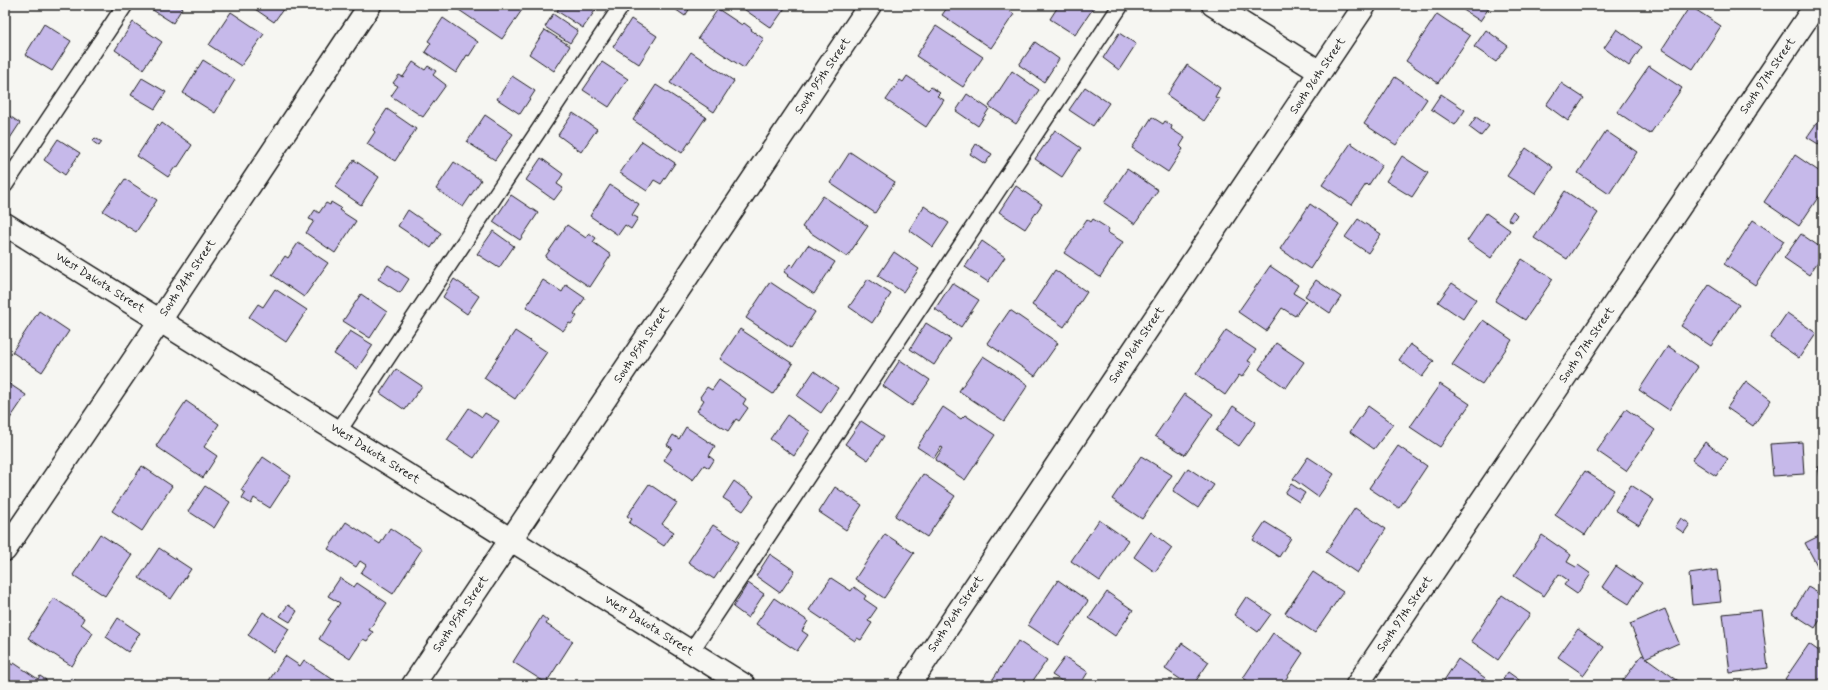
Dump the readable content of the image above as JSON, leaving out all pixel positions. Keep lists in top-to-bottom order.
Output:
{
  "streets": {
    "street": [
      "South 95th Street",
      "South 96th Street",
      "South 97th Street",
      "South 94th Street",
      "West Dakota Street"
    ]
  },
  "crossings": [
    ["South 95th Street", "West Dakota Street"],
    ["South 94th Street", "West Dakota Street"]
  ]
}
